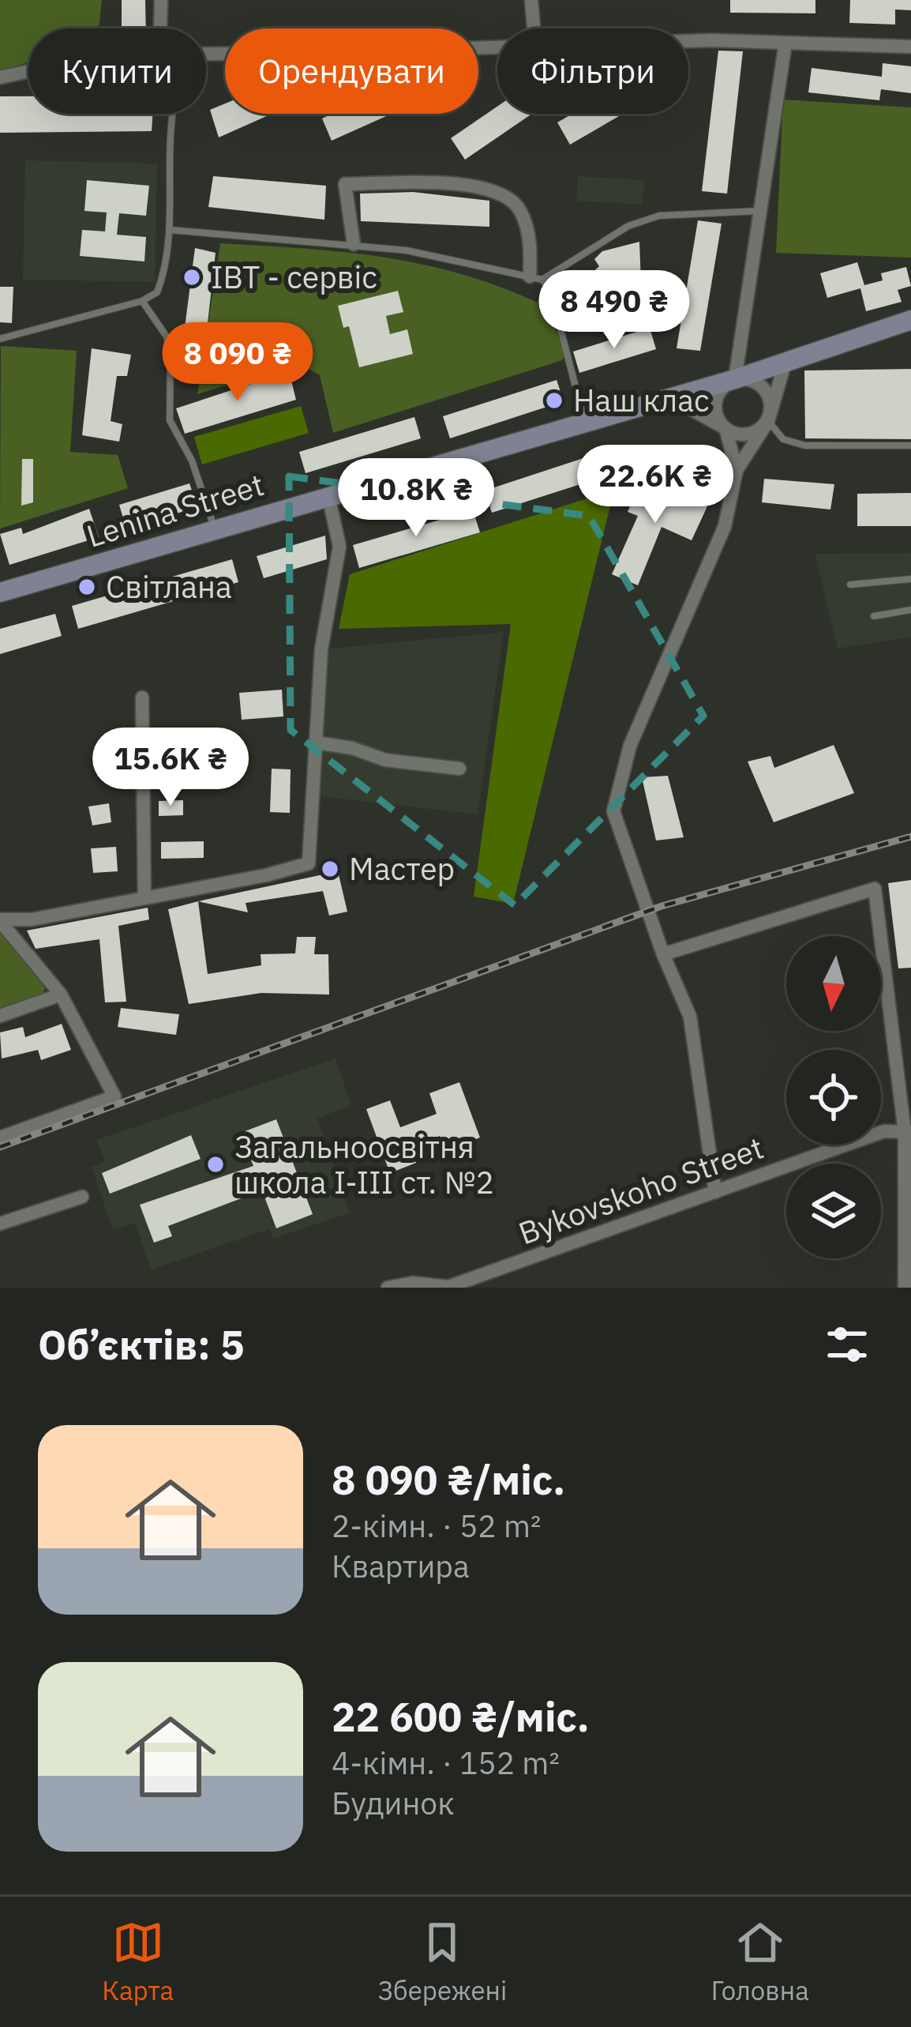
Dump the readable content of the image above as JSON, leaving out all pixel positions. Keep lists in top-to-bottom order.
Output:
{
  "streets": {
    "main road": ["Lenina Street"],
    "street": ["Bykovskoho Street"]
  },
  "places": [
    "ІВТ - сервіс",
    "Наш клас",
    "Світлана",
    "Мастер",
    "Загальноосвітня школа І-ІІІ ст. №2"
  ],
  "north": "bottom",
  "page": {
    "chip": ["Купити", "Орендувати", "Фільтри"],
    "price": [
      "8 490 ₴",
      "8 090 ₴",
      "22.6K ₴",
      "10.8K ₴",
      "15.6K ₴"
    ],
    "heading": "Об’єктів: 5",
    "list": [
      {
        "name": "8 090 ₴/міс.",
        "note": "2-кімн. · 52 m² · Квартира"
      },
      {
        "name": "22 600 ₴/міс.",
        "note": "4-кімн. · 152 m² · Будинок"
      }
    ],
    "tabs": ["Карта", "Збережені", "Головна"]
  }
}
